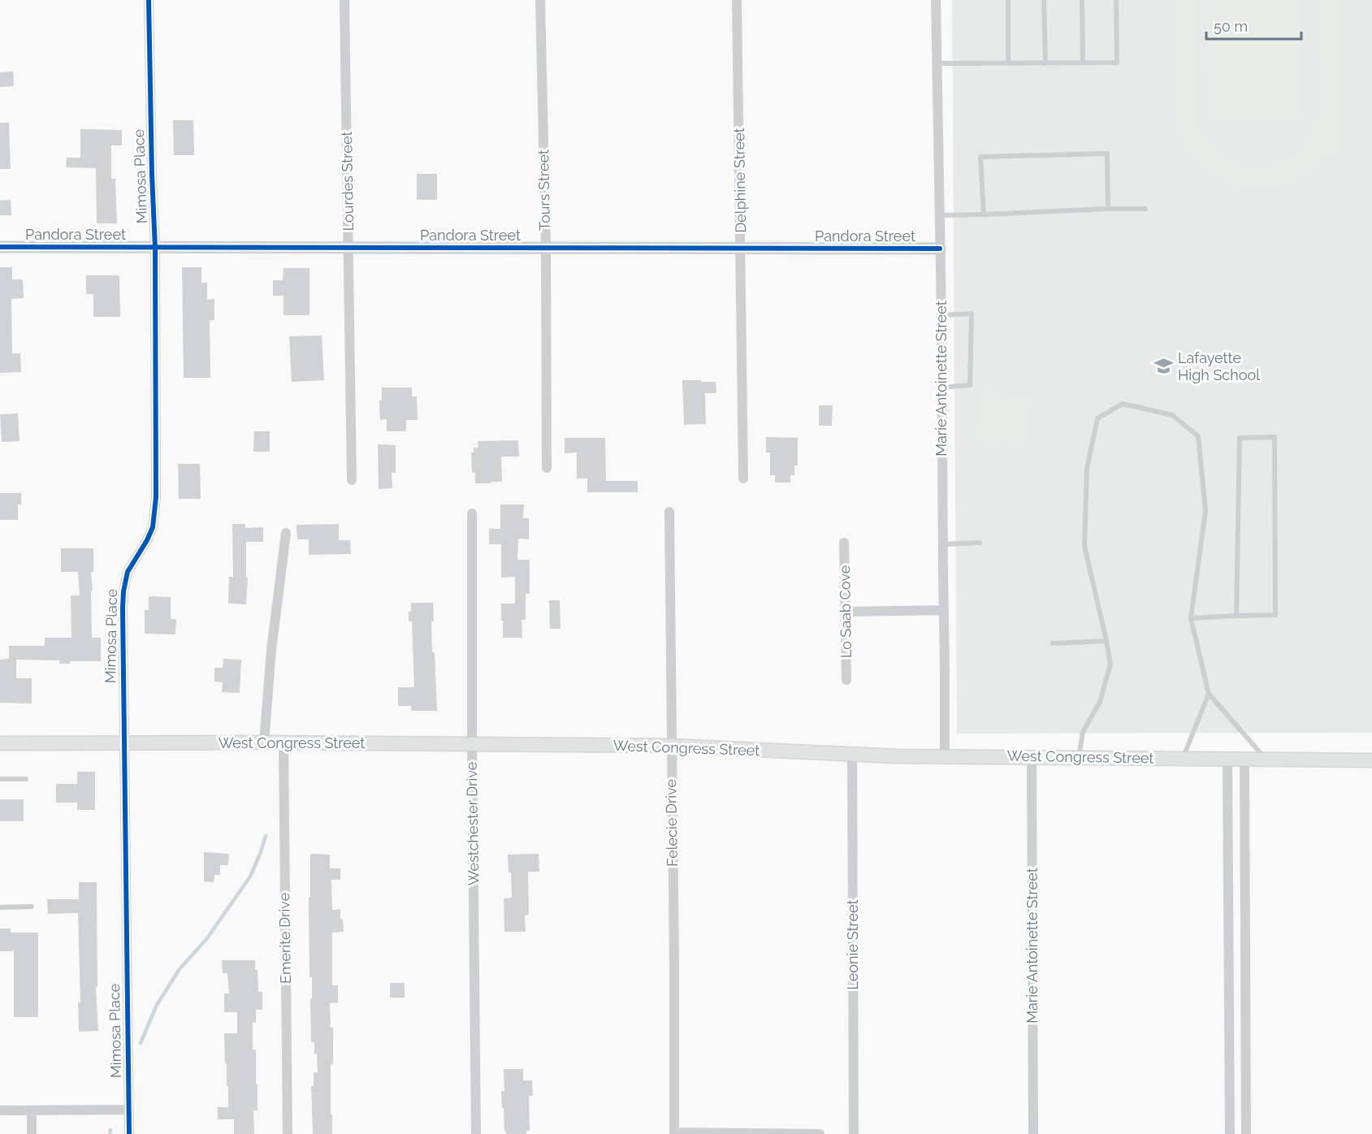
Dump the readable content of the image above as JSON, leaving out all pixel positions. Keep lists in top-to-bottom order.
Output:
{
  "streets": {
    "main road": ["West Congress Street"],
    "street": [
      "Mimosa Place",
      "Delphine Street",
      "Lourdes Street",
      "Tours Street",
      "Pandora Street",
      "Marie Antoinette Street",
      "Lo Saab Cove",
      "Felecie Drive",
      "Westchester Drive",
      "Emerite Drive",
      "Leonie Street"
    ]
  },
  "crossings": [
    ["Mimosa Place", "Pandora Street"],
    ["Mimosa Place", "West Congress Street"],
    ["Delphine Street", "Pandora Street"],
    ["Lourdes Street", "Pandora Street"],
    ["Tours Street", "Pandora Street"],
    ["Pandora Street", "Marie Antoinette Street"],
    ["Marie Antoinette Street", "West Congress Street"],
    ["West Congress Street", "Felecie Drive"],
    ["West Congress Street", "Westchester Drive"],
    ["West Congress Street", "Emerite Drive"],
    ["West Congress Street", "Leonie Street"]
  ],
  "places": {
    "school or university": ["Lafayette High School"]
  },
  "scale_bar": "50 m"
}
